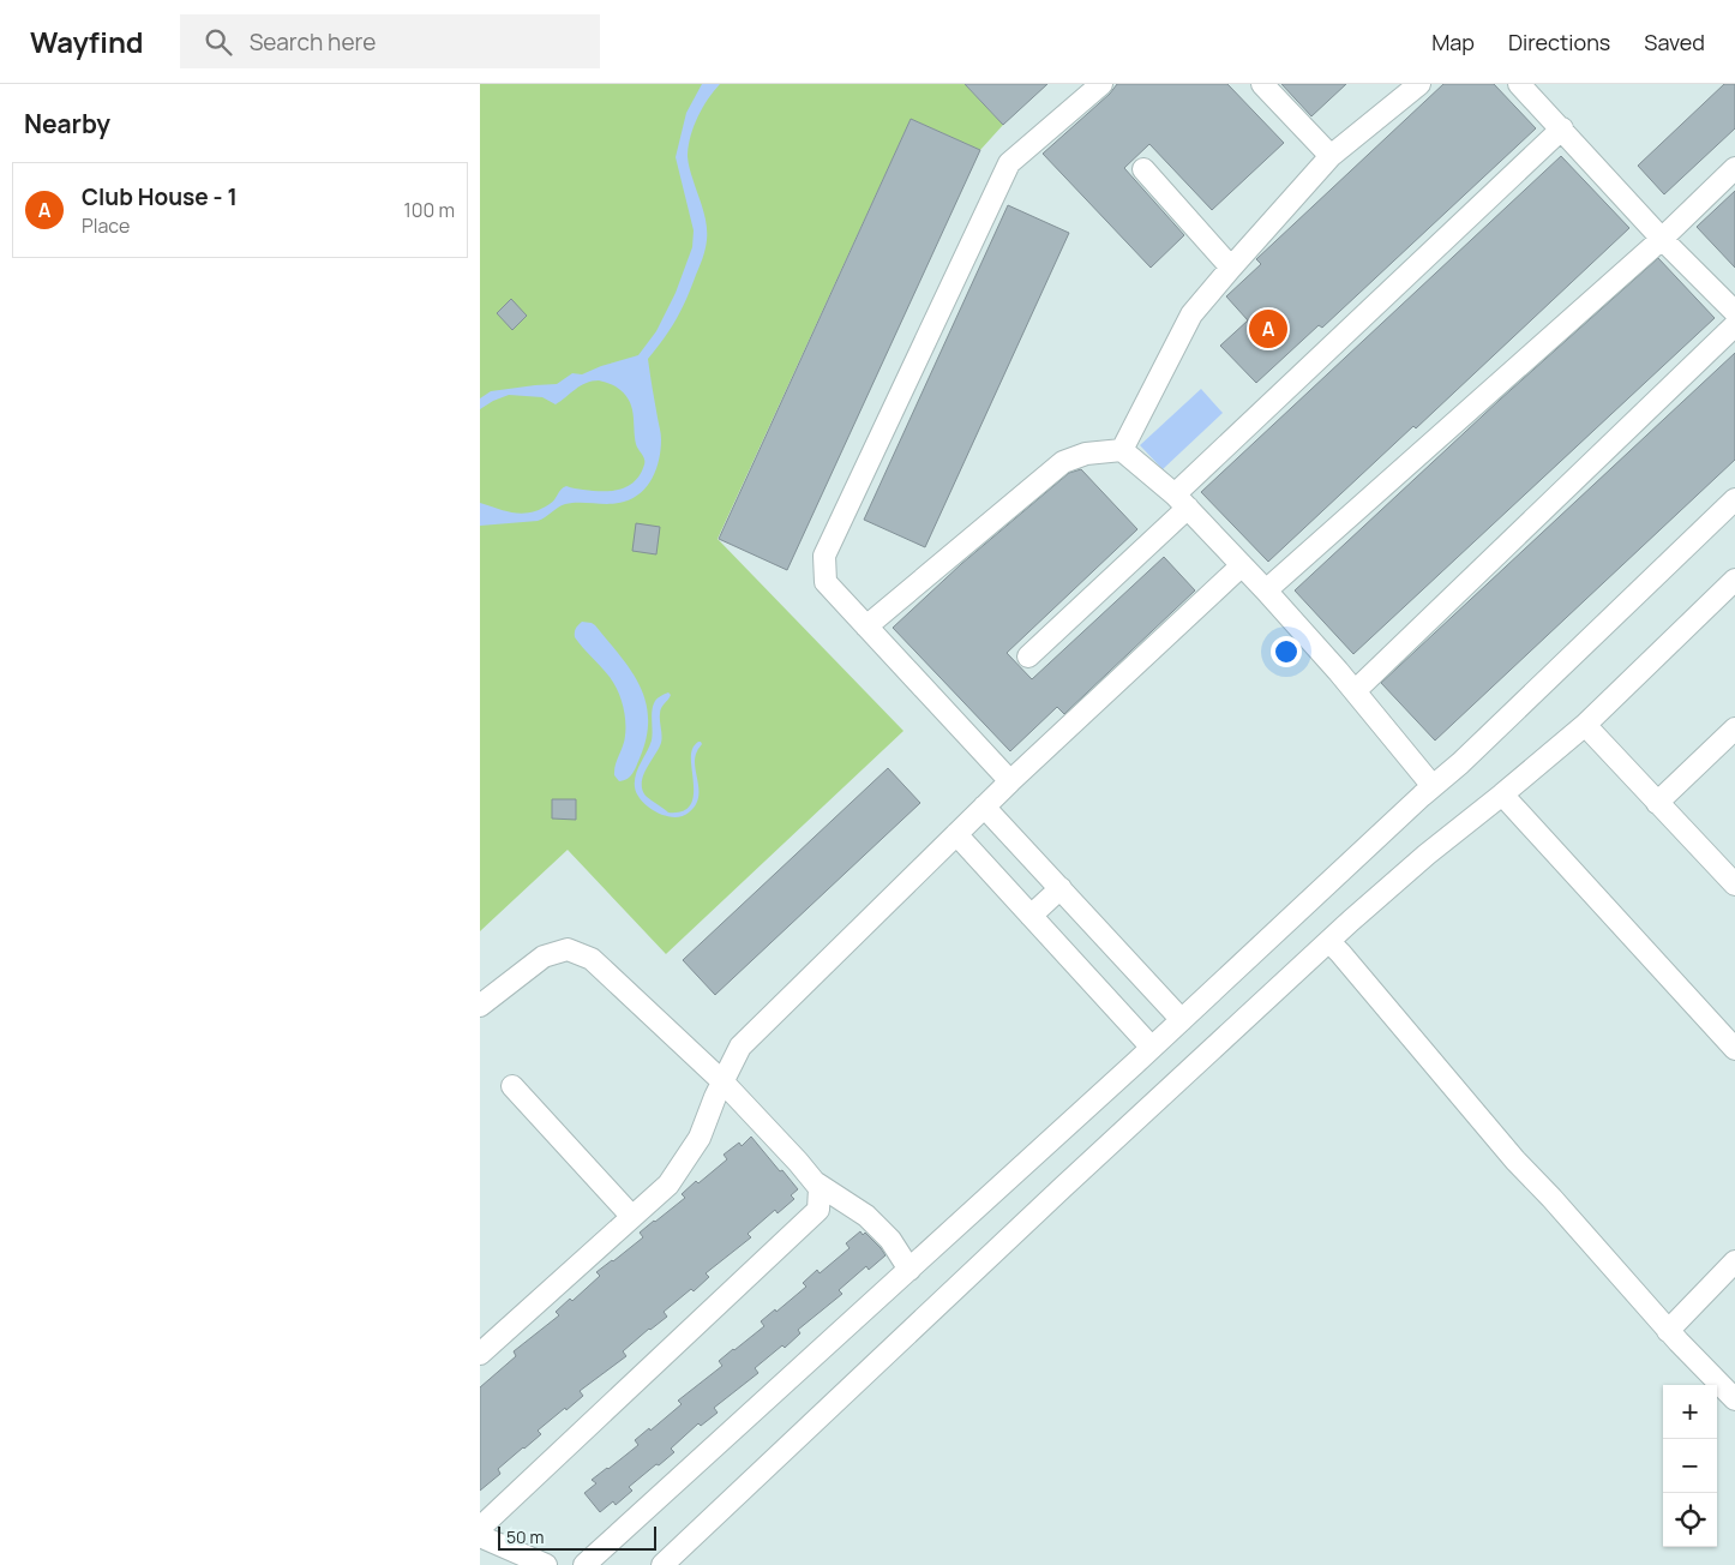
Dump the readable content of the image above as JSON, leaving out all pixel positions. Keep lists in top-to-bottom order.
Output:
{
  "scale_bar": "50 m",
  "page": {
    "header": "Wayfind",
    "search": "Search here",
    "nav": ["Map", "Directions", "Saved"],
    "heading": "Nearby",
    "list": [
      {
        "mark": "A",
        "name": "Club House - 1",
        "note": "Place",
        "value": "100 m"
      }
    ],
    "pins": "A",
    "map_buttons": ["+", "−"],
    "scale": "50 m"
  }
}
